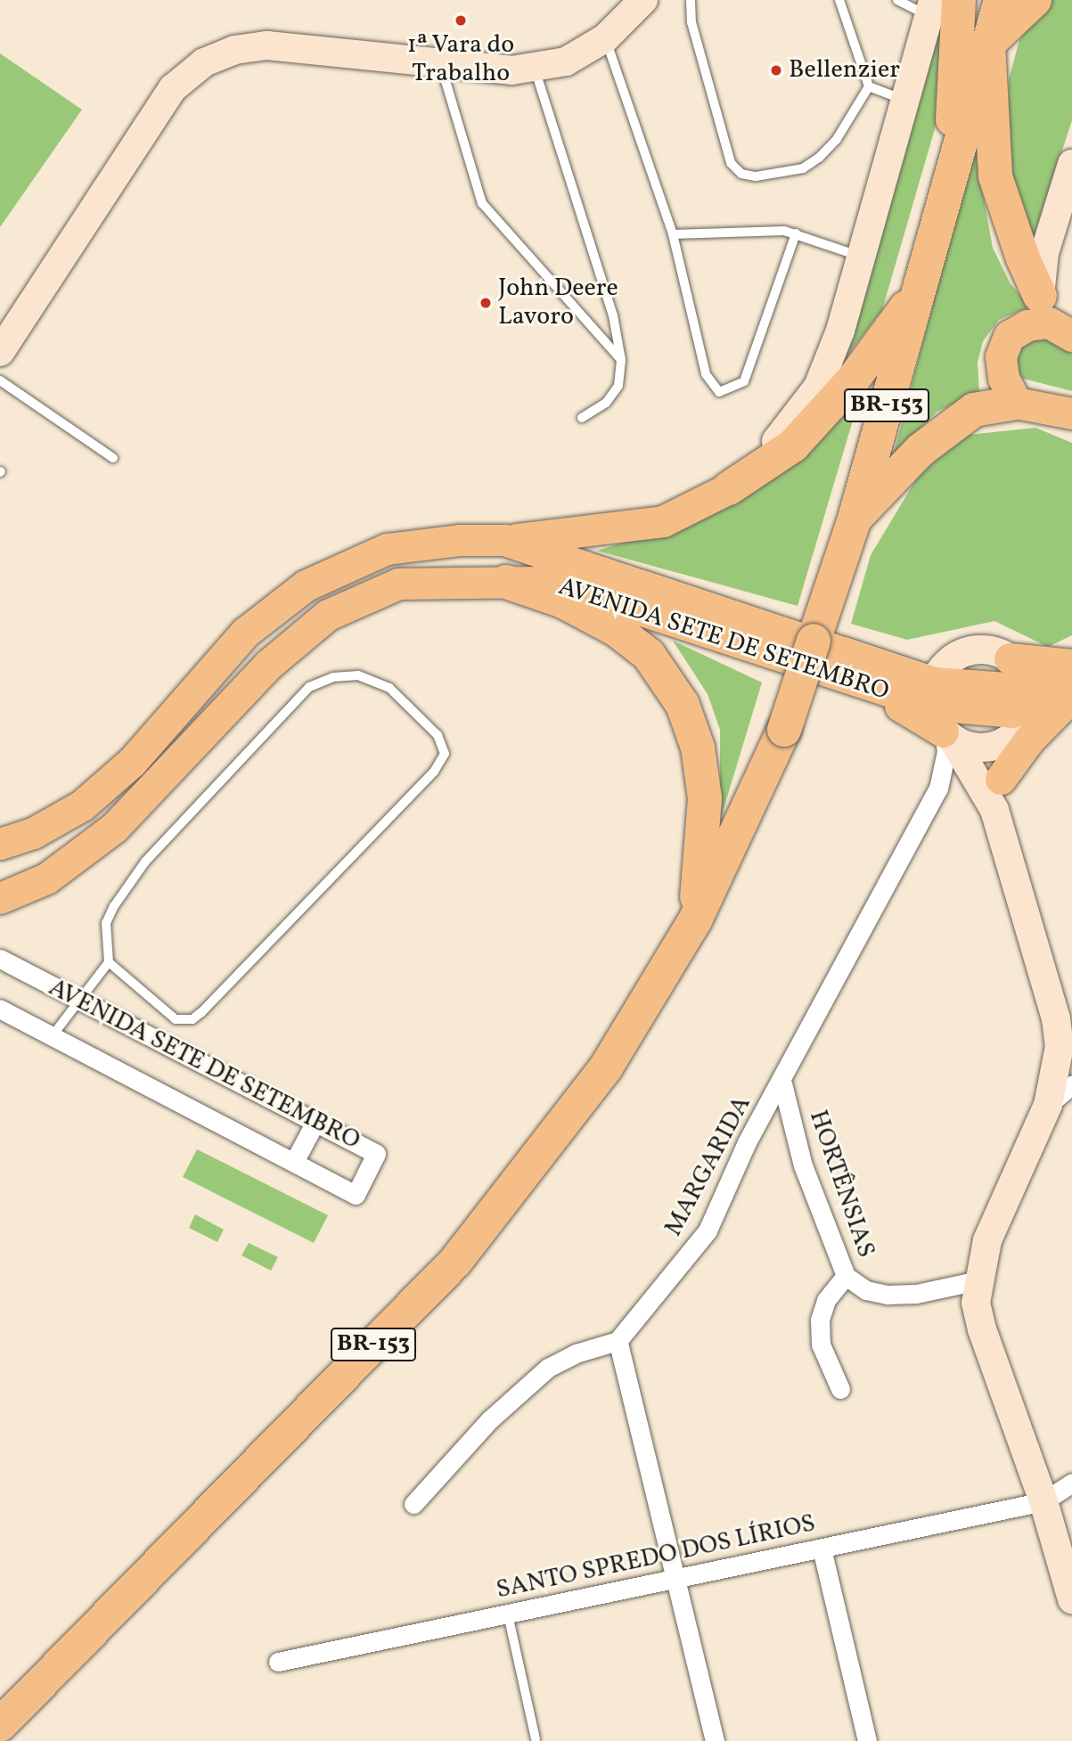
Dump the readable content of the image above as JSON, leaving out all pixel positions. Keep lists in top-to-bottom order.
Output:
{
  "streets": {
    "highway": ["BR-153"],
    "main road": ["AVENIDA SETE DE SETEMBRO"],
    "street": ["MARGARIDA", "HORTÊNSIAS", "SANTO SPREDO DOS LÍRIOS"]
  },
  "crossings": [
    ["AVENIDA SETE DE SETEMBRO", "MARGARIDA"],
    ["MARGARIDA", "HORTÊNSIAS"]
  ],
  "places": ["1ª Vara do Trabalho", "Bellenzier", "John Deere Lavoro"]
}
